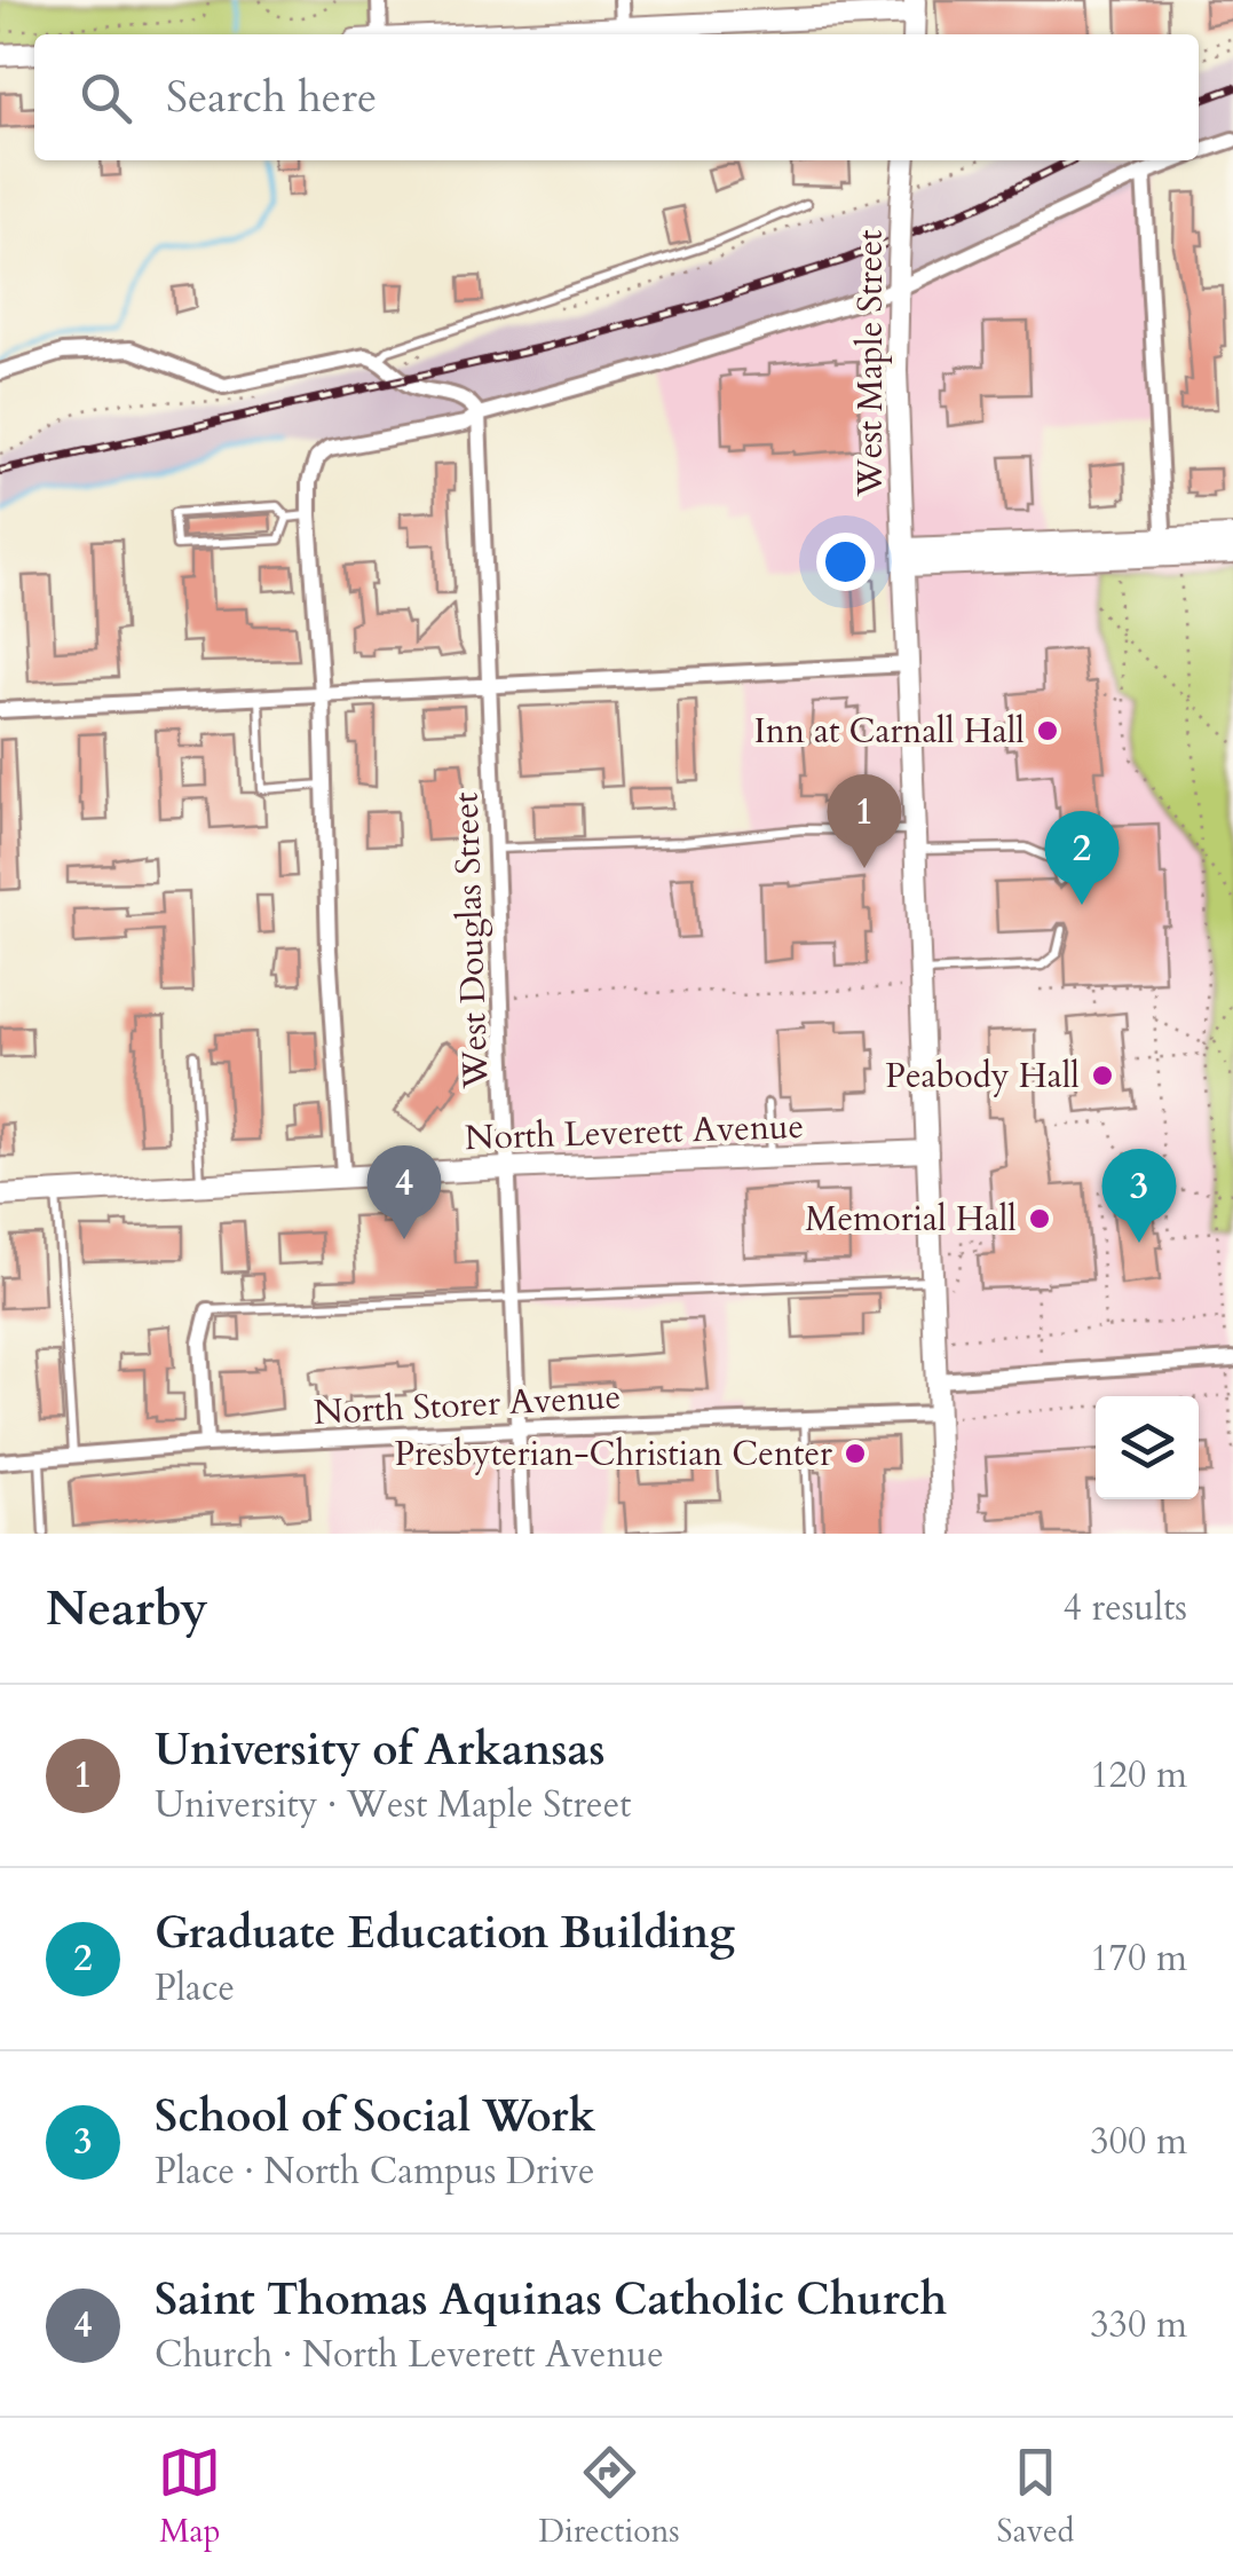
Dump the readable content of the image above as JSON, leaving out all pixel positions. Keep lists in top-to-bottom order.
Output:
{
  "streets": {
    "street": [
      "West Maple Street",
      "West Douglas Street",
      "North Leverett Avenue",
      "North Storer Avenue"
    ]
  },
  "crossings": [
    ["West Maple Street", "North Leverett Avenue"],
    ["West Maple Street", "North Storer Avenue"],
    ["West Douglas Street", "North Leverett Avenue"],
    ["West Douglas Street", "North Storer Avenue"]
  ],
  "places": [
    "Inn at Carnall Hall",
    "Peabody Hall",
    "Memorial Hall",
    "Presbyterian-Christian Center"
  ],
  "page": {
    "search": "Search here",
    "pins": [
      "1",
      "2",
      "4",
      "3"
    ],
    "heading": ["Nearby", "4 results"],
    "list": [
      {
        "mark": "1",
        "name": "University of Arkansas",
        "note": "University · West Maple Street",
        "value": "120 m"
      },
      {
        "mark": "2",
        "name": "Graduate Education Building",
        "note": "Place",
        "value": "170 m"
      },
      {
        "mark": "3",
        "name": "School of Social Work",
        "note": "Place · North Campus Drive",
        "value": "300 m"
      },
      {
        "mark": "4",
        "name": "Saint Thomas Aquinas Catholic Church",
        "note": "Church · North Leverett Avenue",
        "value": "330 m"
      }
    ],
    "nav": ["Map", "Directions", "Saved"]
  }
}
